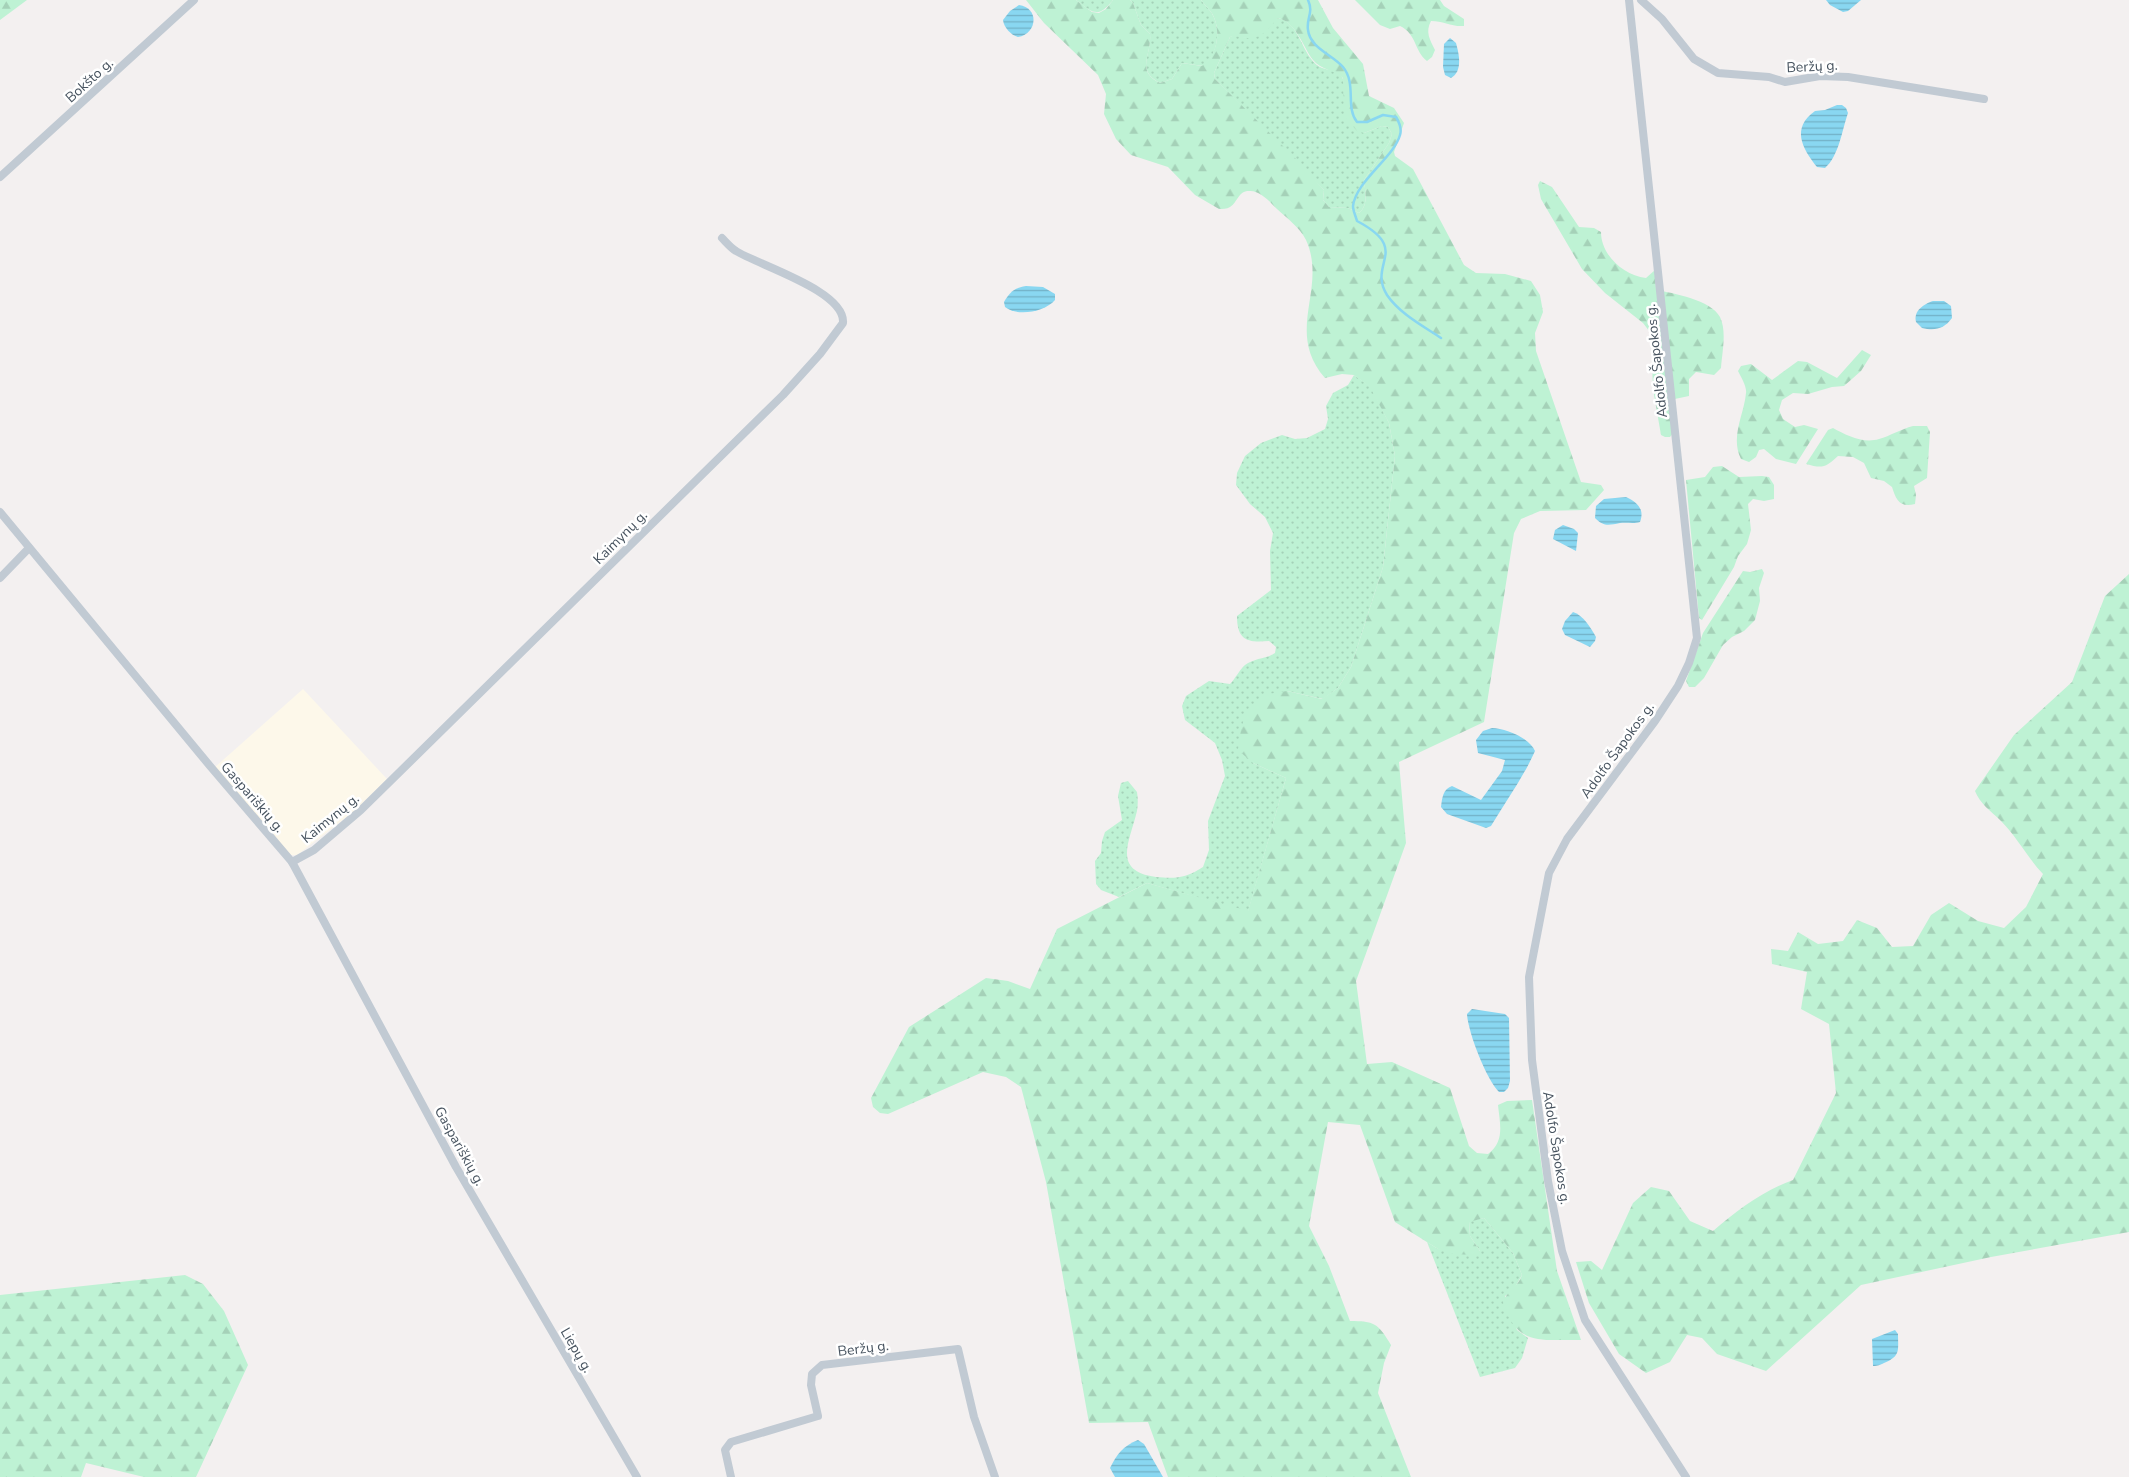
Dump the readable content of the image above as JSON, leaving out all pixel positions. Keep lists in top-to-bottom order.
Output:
{
  "streets": {
    "street": [
      "Beržų g.",
      "Bokšto g.",
      "Adolfo Šapokos g.",
      "Kaimynų g.",
      "Gaspariškių g.",
      "Liepų g."
    ]
  },
  "crossings": [
    ["Kaimynų g.", "Gaspariškių g."],
    ["Gaspariškių g.", "Liepų g."]
  ]
}
